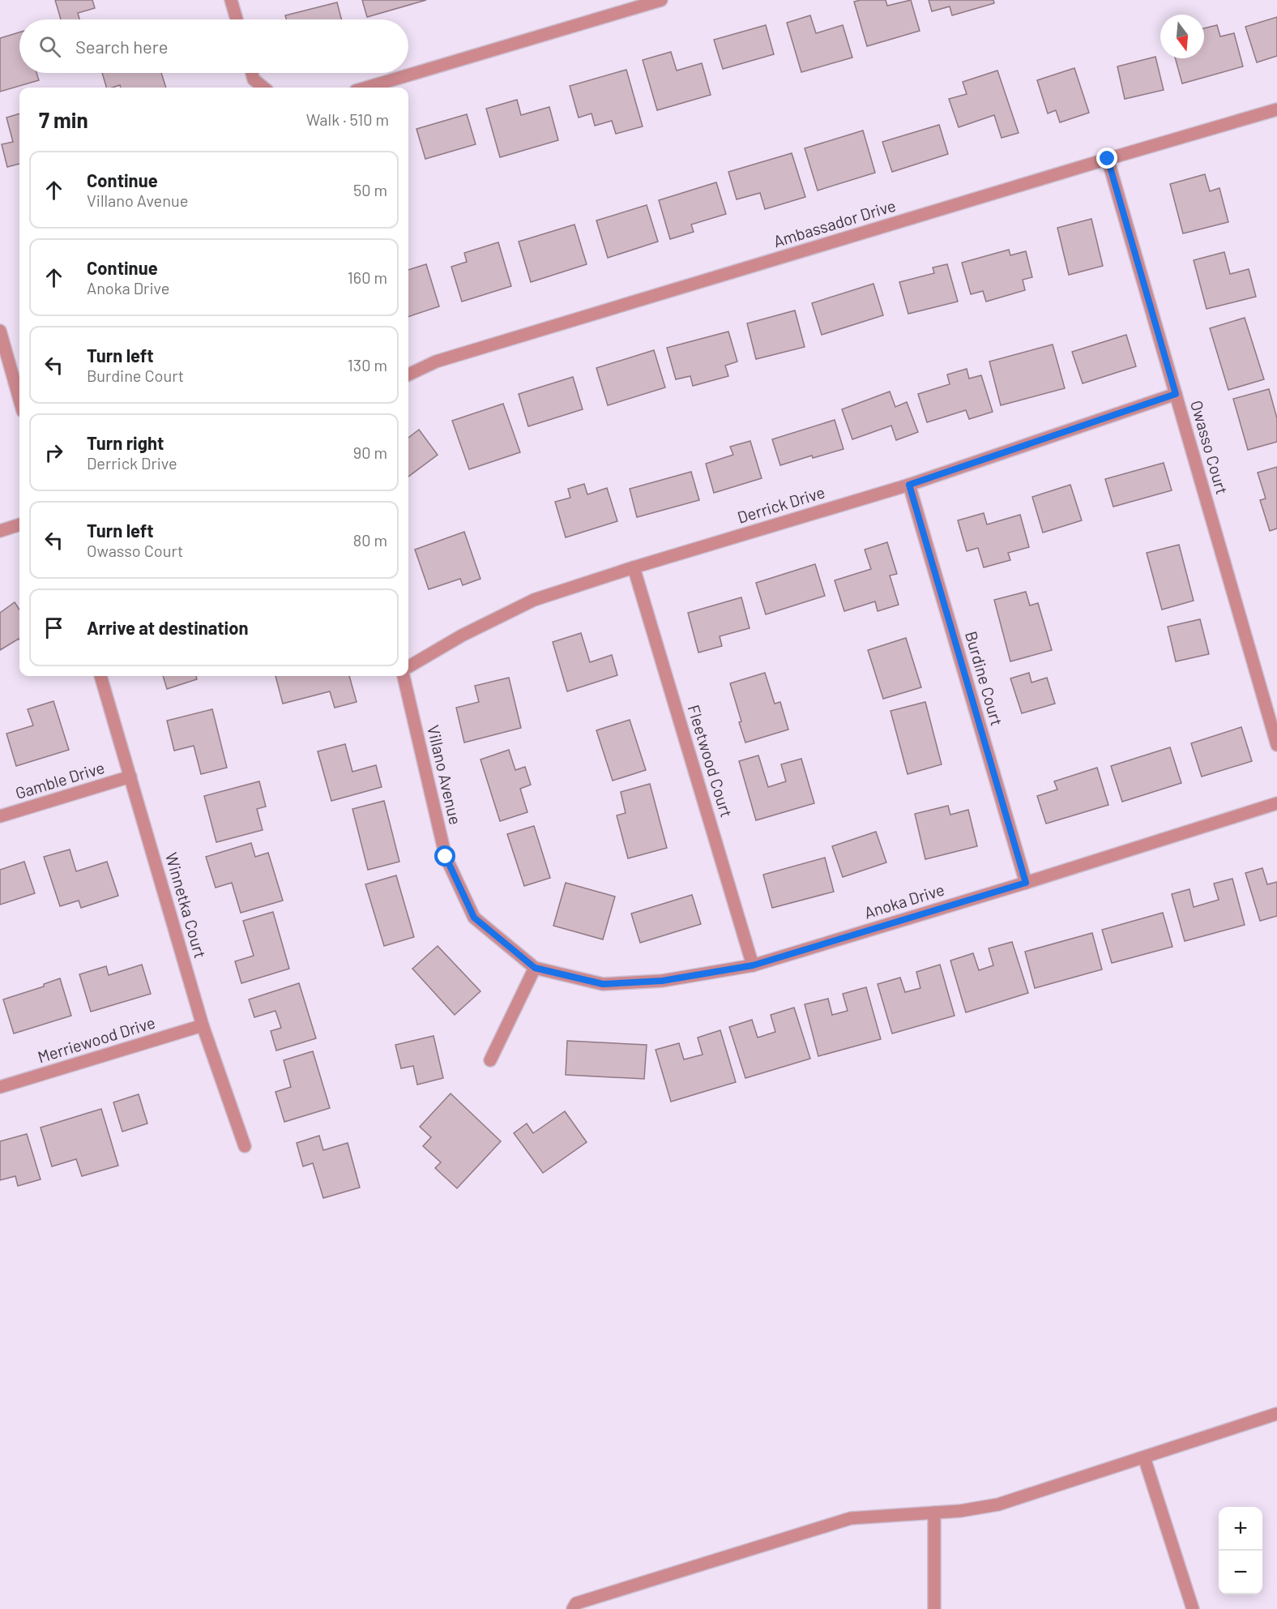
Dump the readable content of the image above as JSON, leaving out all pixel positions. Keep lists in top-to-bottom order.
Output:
{
  "streets": {
    "street": [
      "Ambassador Drive",
      "Owasso Court",
      "Derrick Drive",
      "Burdine Court",
      "Fleetwood Court",
      "Villano Avenue",
      "Gamble Drive",
      "Anoka Drive",
      "Winnetka Court",
      "Merriewood Drive"
    ]
  },
  "crossings": [
    ["Ambassador Drive", "Owasso Court"],
    ["Owasso Court", "Derrick Drive"],
    ["Derrick Drive", "Burdine Court"],
    ["Derrick Drive", "Fleetwood Court"],
    ["Burdine Court", "Anoka Drive"],
    ["Fleetwood Court", "Anoka Drive"],
    ["Villano Avenue", "Anoka Drive"],
    ["Gamble Drive", "Winnetka Court"],
    ["Winnetka Court", "Merriewood Drive"]
  ],
  "north": "bottom",
  "page": {
    "search": "Search here",
    "heading": ["7 min", "Walk · 510 m"],
    "list": [
      ["Continue", "Villano Avenue", "50 m"],
      ["Continue", "Anoka Drive", "160 m"],
      ["Turn left", "Burdine Court", "130 m"],
      ["Turn right", "Derrick Drive", "90 m"],
      ["Turn left", "Owasso Court", "80 m"],
      "Arrive at destination"
    ],
    "map_buttons": ["+", "−"]
  }
}
